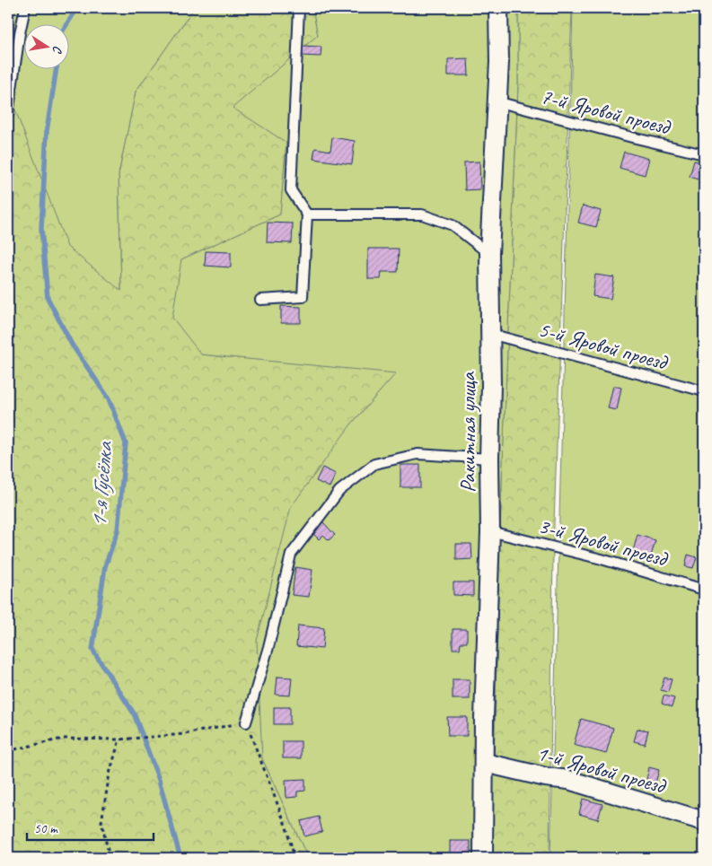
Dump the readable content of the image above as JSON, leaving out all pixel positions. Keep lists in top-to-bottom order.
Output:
{
  "streets": {
    "street": ["Ракитная улица", "1-й Яровой проезд"],
    "lane": ["7-й Яровой проезд", "5-й Яровой проезд", "3-й Яровой проезд"]
  },
  "crossings": [
    ["7-й Яровой проезд", "Ракитная улица"],
    ["5-й Яровой проезд", "Ракитная улица"],
    ["Ракитная улица", "3-й Яровой проезд"],
    ["Ракитная улица", "1-й Яровой проезд"]
  ],
  "water": ["1-я Гусёлка"],
  "scale_bar": "50 m",
  "north": "right"
}
